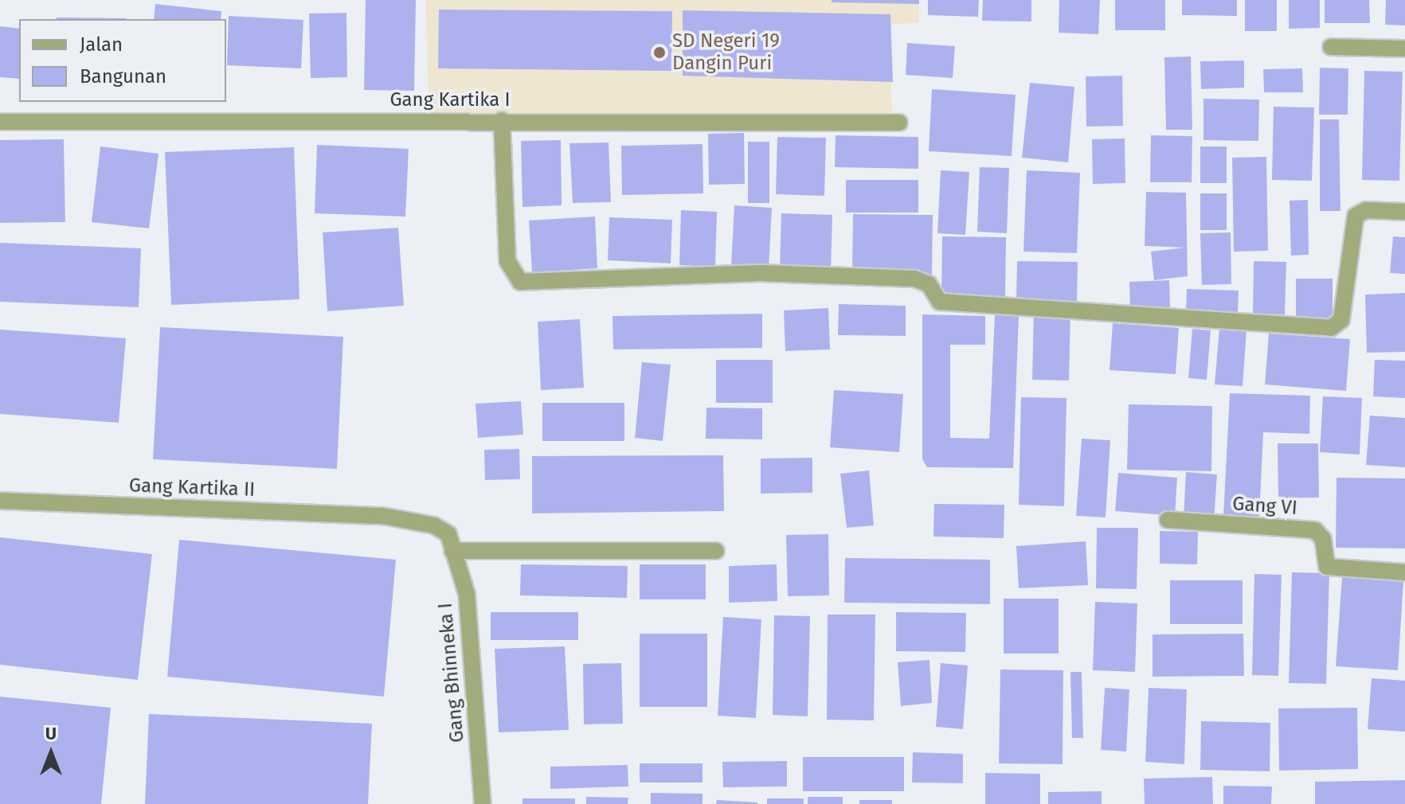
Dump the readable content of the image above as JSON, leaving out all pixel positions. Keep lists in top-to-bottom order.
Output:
{
  "streets": {
    "street": [
      "Gang Kartika I",
      "Gang Kartika II",
      "Gang VI",
      "Gang Bhinneka I"
    ]
  },
  "crossings": [
    ["Gang Kartika II", "Gang Bhinneka I"]
  ],
  "places": ["SD Negeri 19 Dangin Puri"],
  "legend": ["Jalan", "Bangunan"],
  "north": "top"
}
